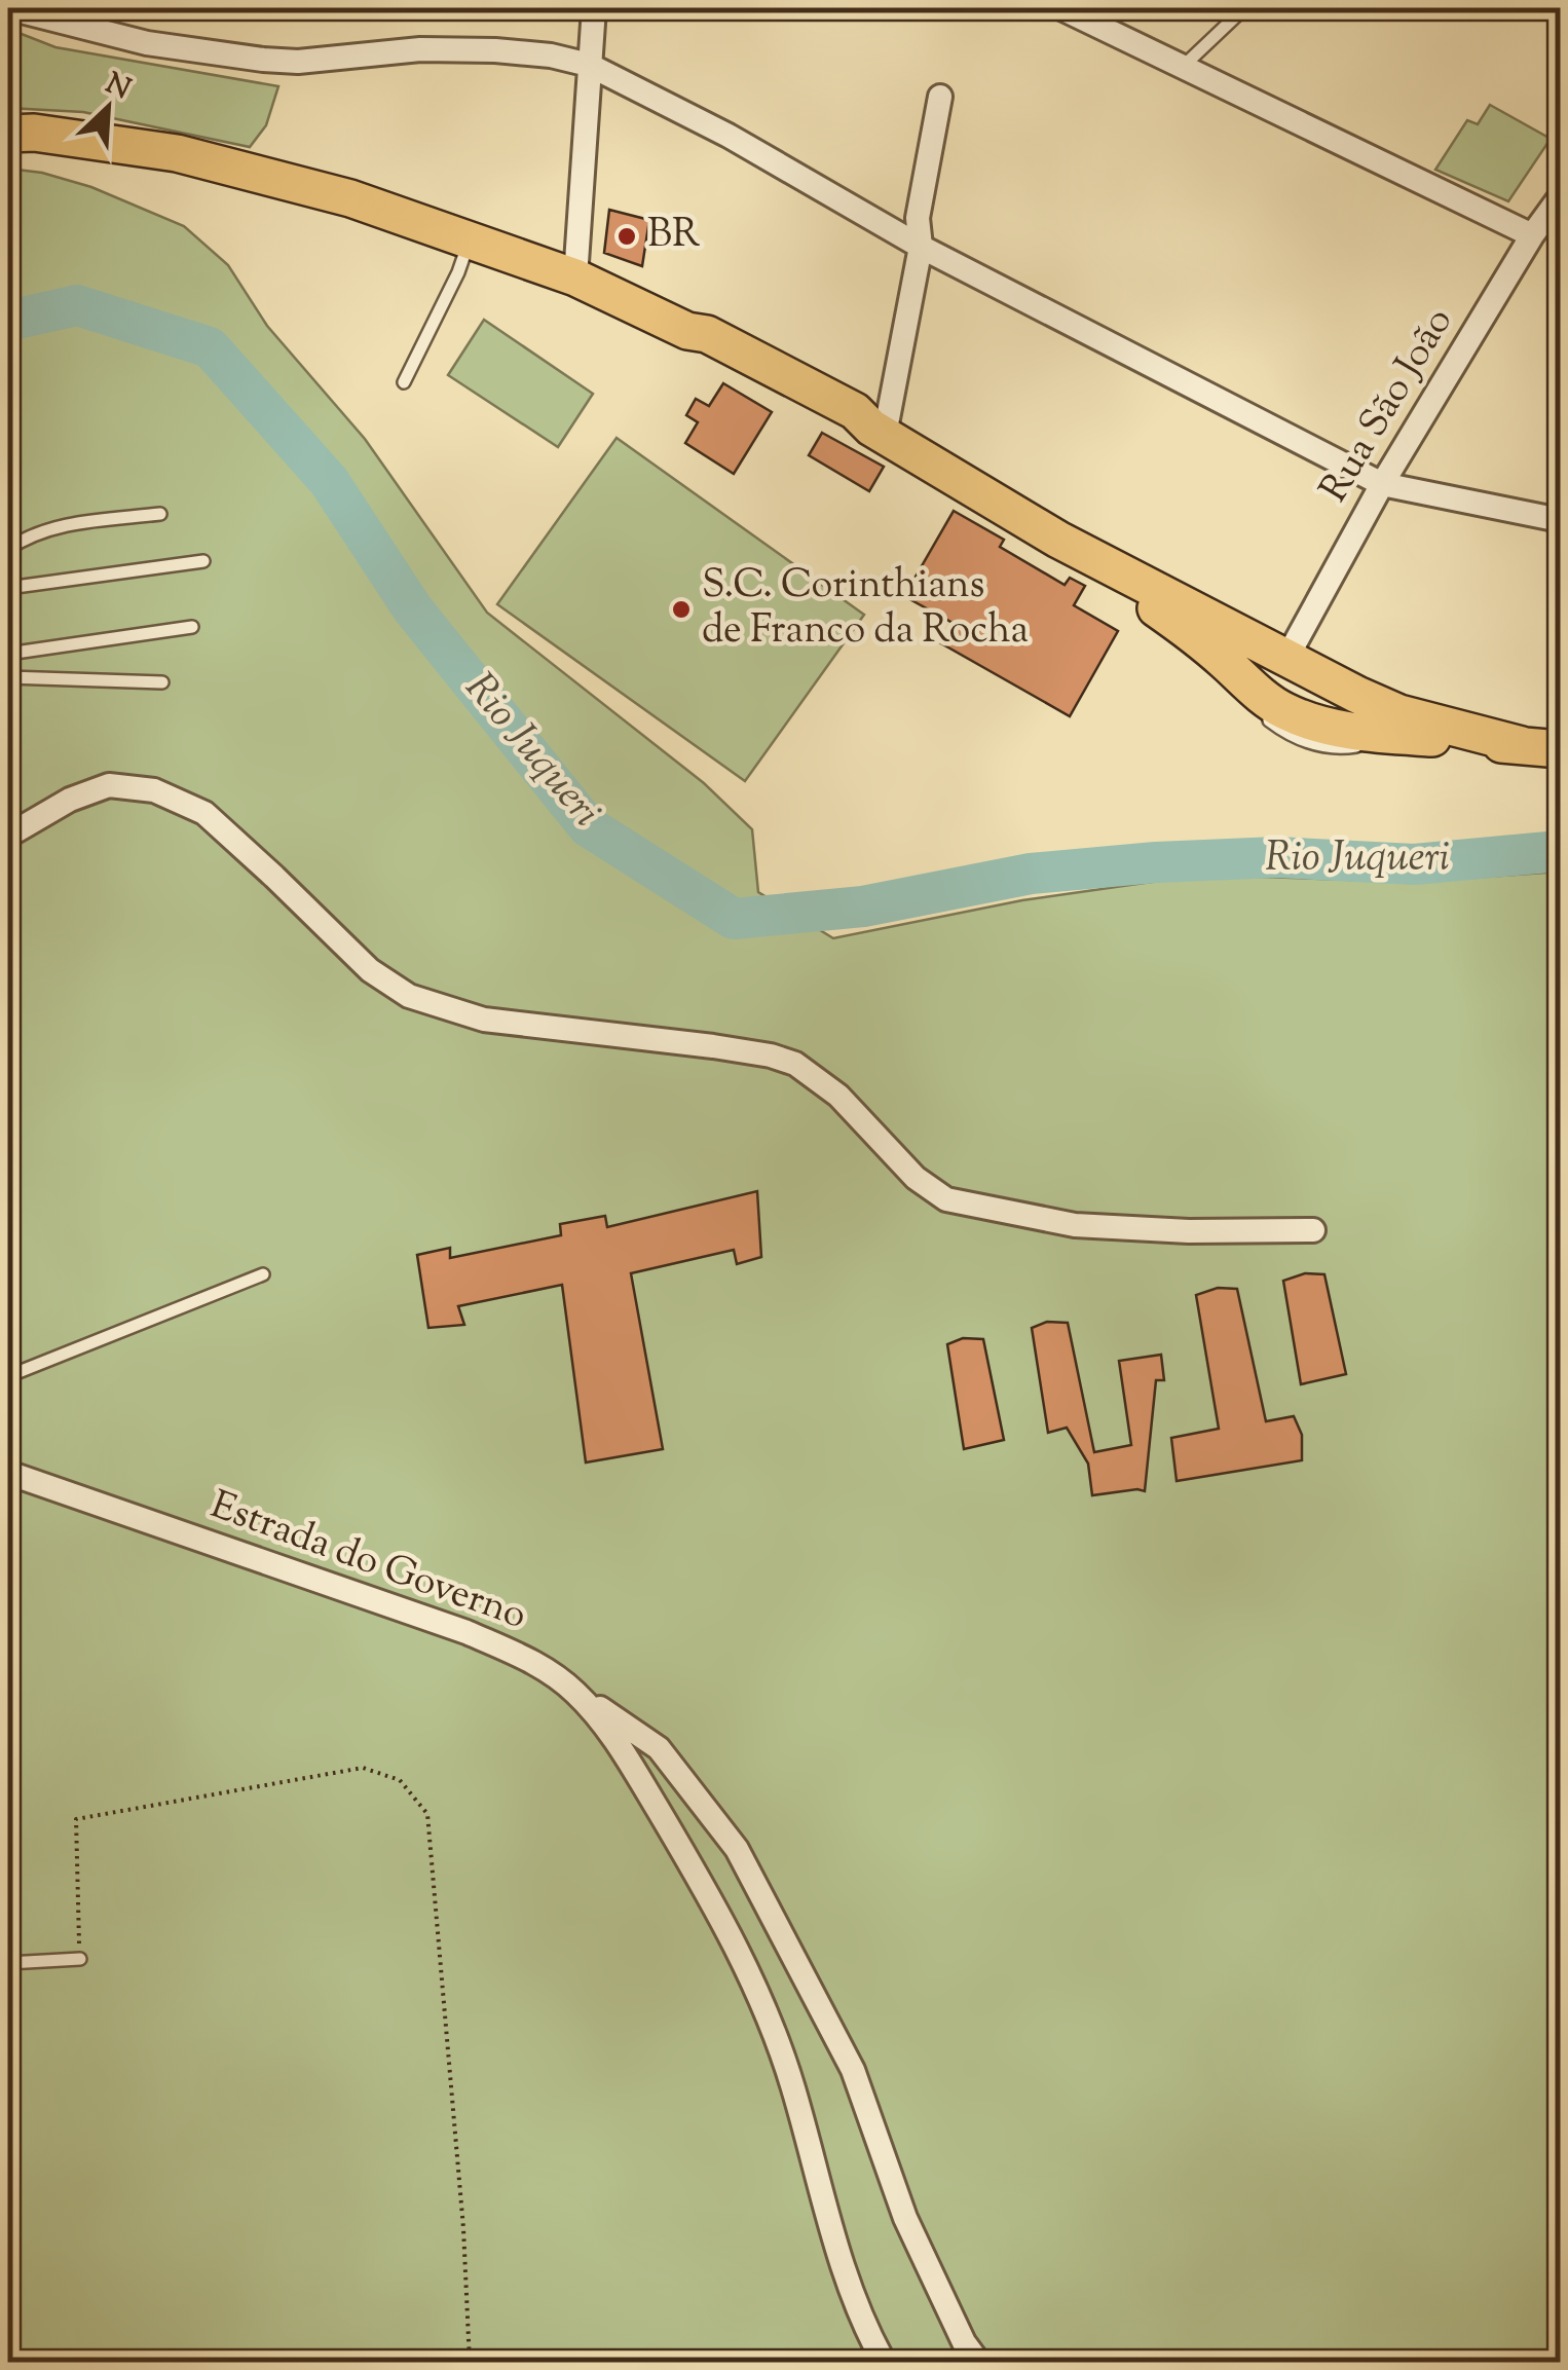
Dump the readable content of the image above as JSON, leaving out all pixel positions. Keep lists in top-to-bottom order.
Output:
{
  "streets": {
    "street": ["Rua São João", "Estrada do Governo"]
  },
  "water": ["Rio Juqueri"],
  "places": ["BR", "S.C. Corinthians de Franco da Rocha"],
  "north": "top right"
}
